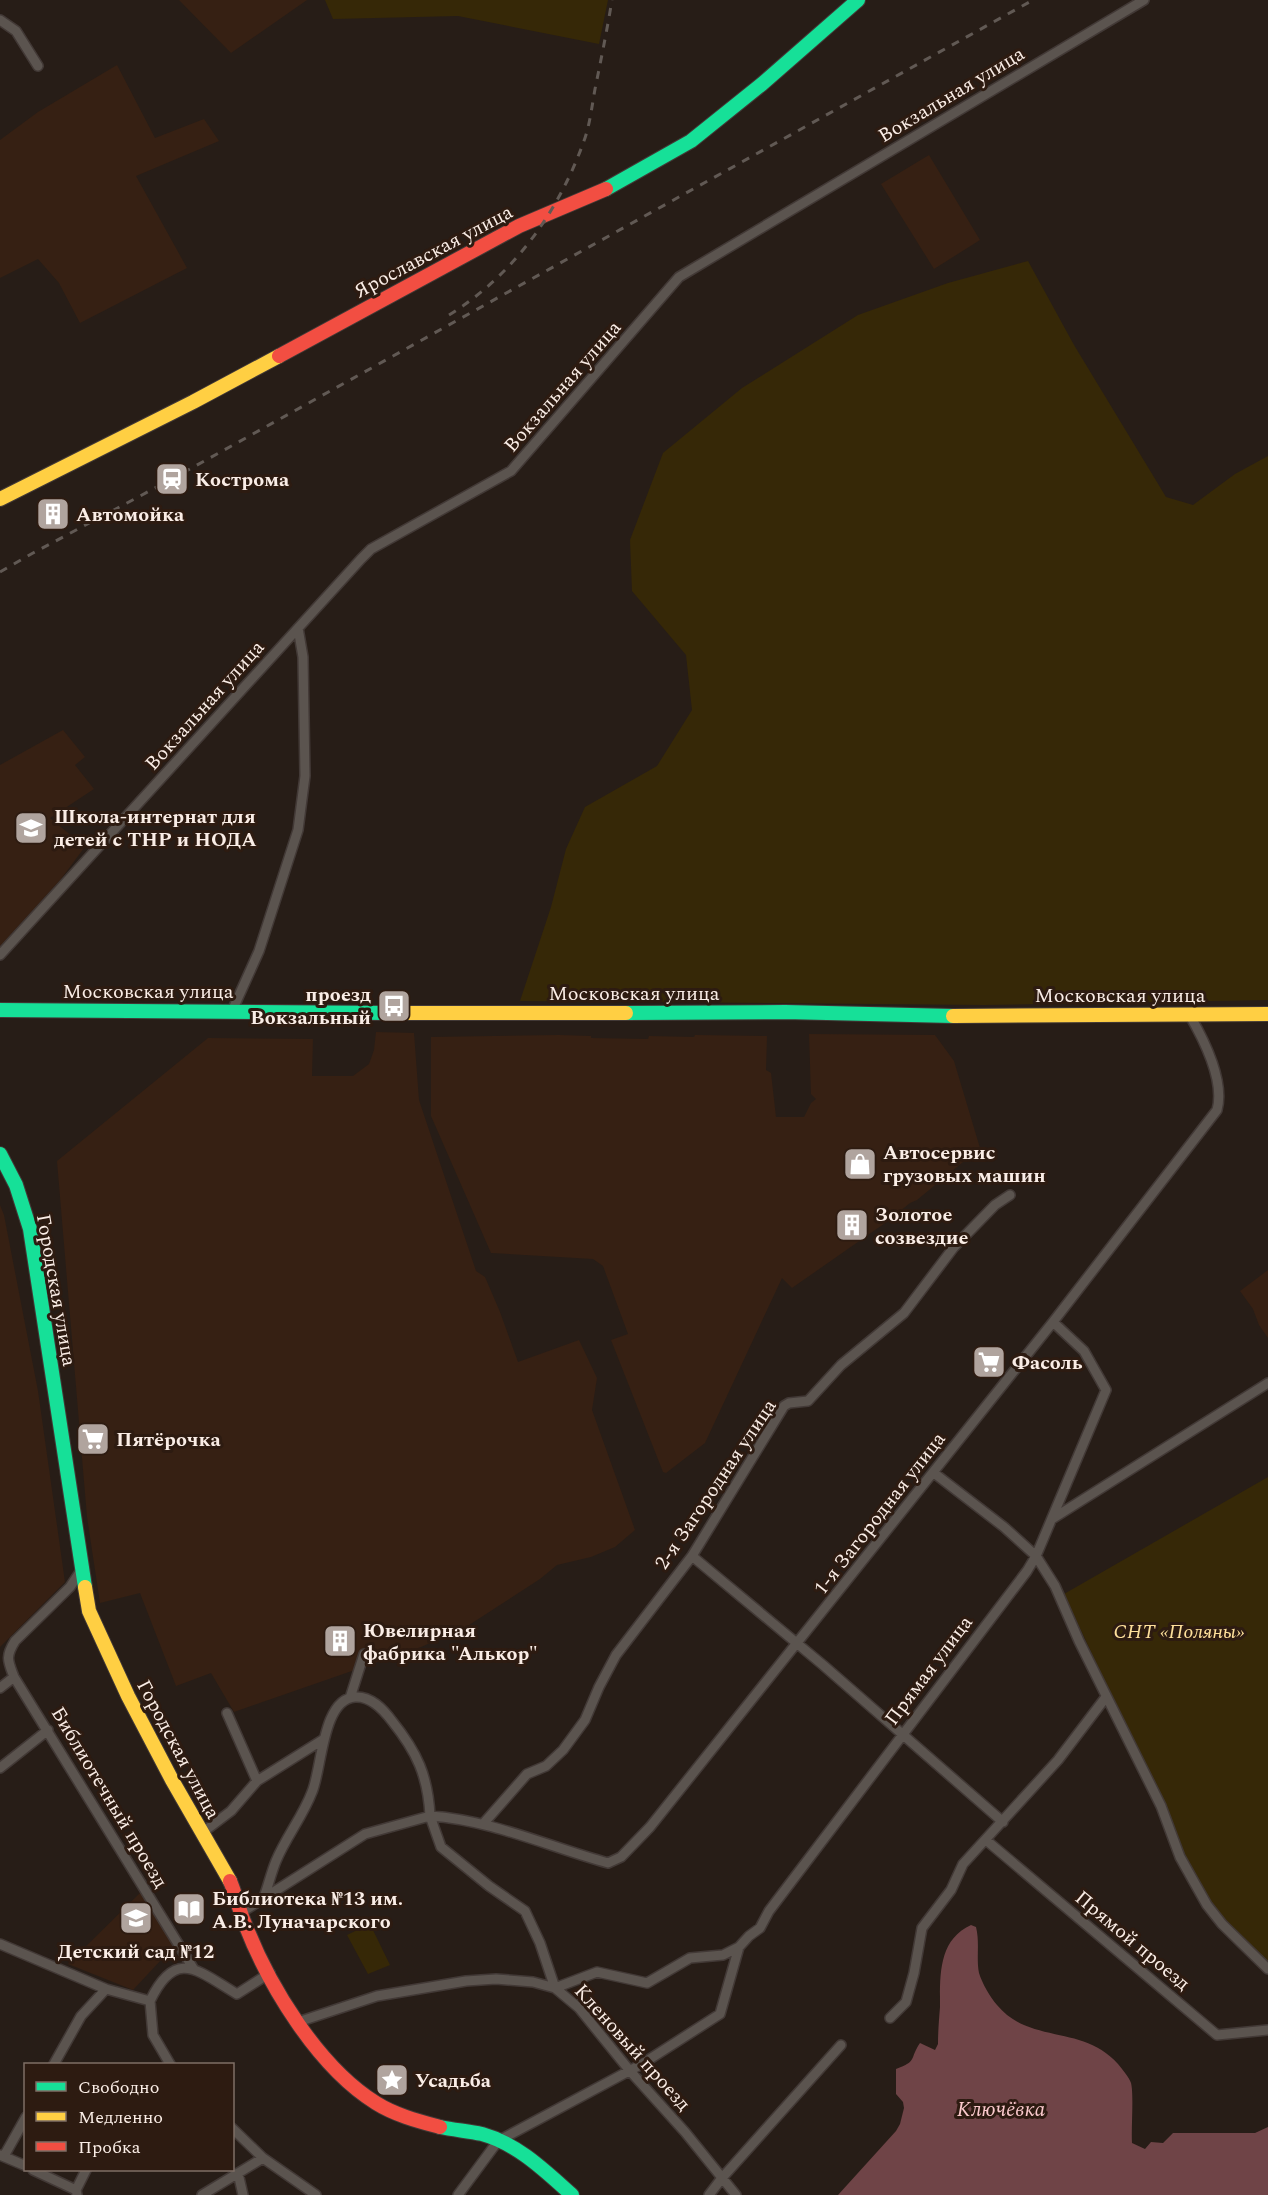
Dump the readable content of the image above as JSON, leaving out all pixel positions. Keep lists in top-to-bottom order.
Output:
{
  "streets": {
    "main road": ["Ярославская улица", "Московская улица", "Городская улица"],
    "street": [
      "Вокзальная улица",
      "2-я Загородная улица",
      "1-я Загородная улица",
      "Прямая улица",
      "Библиотечный проезд",
      "Прямой проезд",
      "Кленовый проезд"
    ]
  },
  "crossings": [
    ["Московская улица", "1-я Загородная улица"],
    ["Городская улица", "Библиотечный проезд"],
    ["Городская улица", "Кленовый проезд"],
    ["2-я Загородная улица", "1-я Загородная улица"],
    ["1-я Загородная улица", "Прямая улица"]
  ],
  "water": ["Ключёвка"],
  "parks": ["СНТ «Поляны»"],
  "places": {
    "station": ["Кострома"],
    "building": ["Автомойка", "Золотое созвездие", "Ювелирная фабрика \"Алькор\""],
    "school or university": ["Школа-интернат для детей с ТНР и НОДА", "Детский сад №12"],
    "bus stop": ["проезд Вокзальный"],
    "shop": ["Автосервис грузовых машин"],
    "supermarket": ["Фасоль", "Пятёрочка"],
    "library": ["Библиотека №13 им. А.В. Луначарского"],
    "place": ["Усадьба"]
  },
  "legend": ["Свободно", "Медленно", "Пробка"]
}
